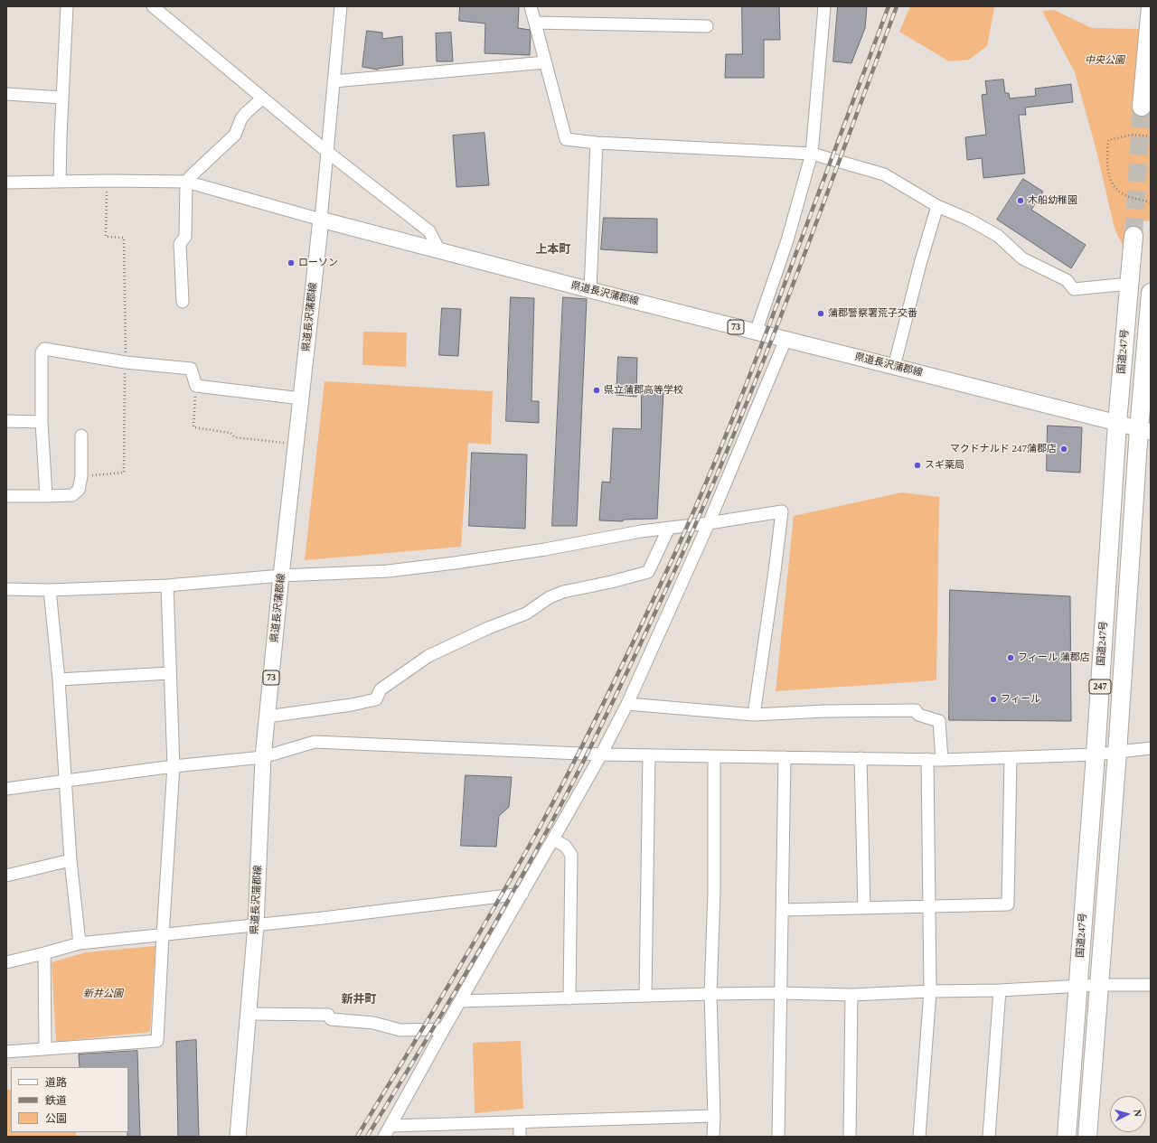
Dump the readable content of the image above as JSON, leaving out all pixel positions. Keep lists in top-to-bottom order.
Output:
{
  "streets": {
    "highway": ["国道247号", "247"],
    "main road": ["県道長沢蒲郡線", "73"]
  },
  "crossings": [
    ["県道長沢蒲郡線", "国道247号"]
  ],
  "districts": ["上本町", "新井町"],
  "parks": ["中央公園", "新井公園"],
  "places": [
    "木船幼稚園",
    "ローソン",
    "蒲郡警察署荒子交番",
    "県立蒲郡高等学校",
    "マクドナルド 247蒲郡店",
    "スギ薬局",
    "フィール 蒲郡店",
    "フィール"
  ],
  "legend": ["道路", "鉄道", "公園"],
  "north": "right"
}
